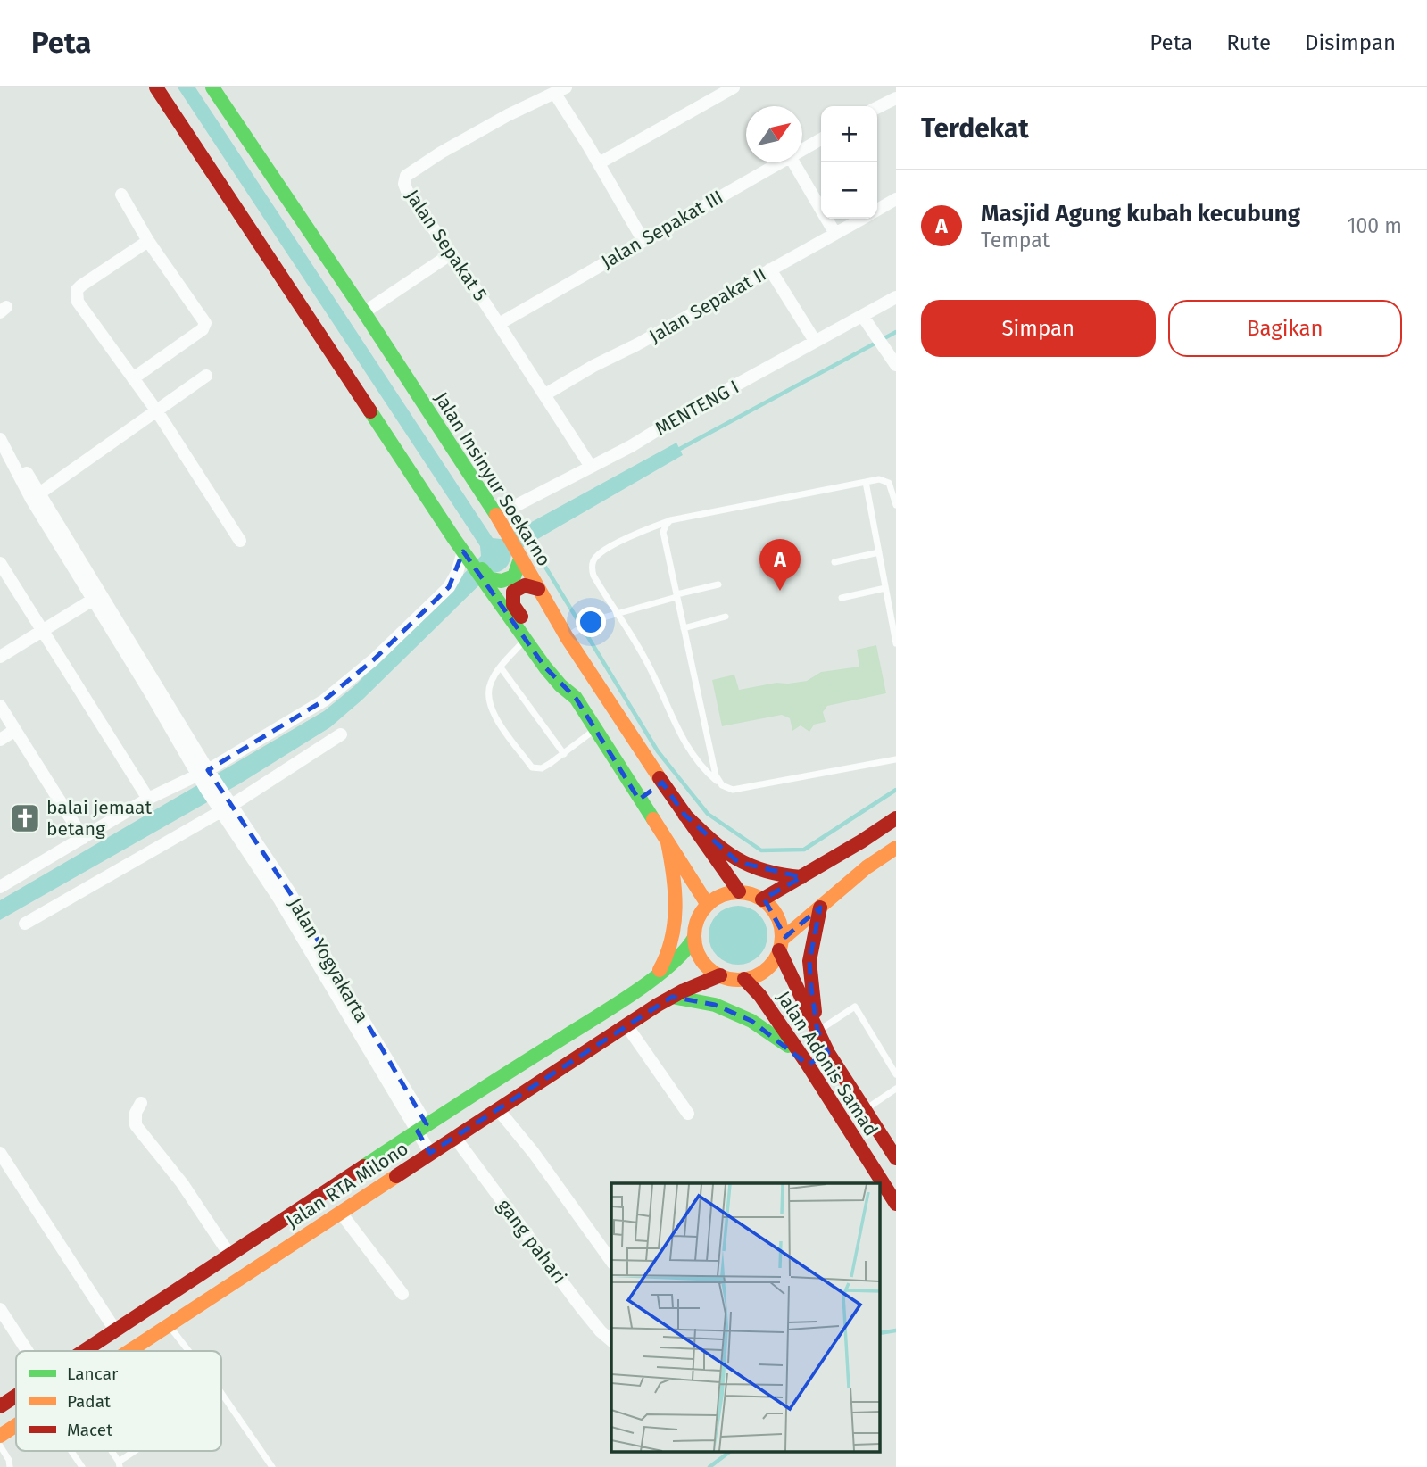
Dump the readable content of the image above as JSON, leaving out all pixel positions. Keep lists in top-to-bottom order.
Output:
{
  "streets": {
    "main road": ["Jalan Insinyur Soekarno", "Jalan Adonis Samad", "Jalan RTA Milono"],
    "street": [
      "Jalan Sepakat III",
      "Jalan Sepakat 5",
      "Jalan Sepakat II",
      "MENTENG I",
      "gang pahari"
    ]
  },
  "crossings": [
    ["Jalan Sepakat III", "Jalan Sepakat 5"],
    ["Jalan Sepakat 5", "Jalan Sepakat II"],
    ["Jalan Sepakat 5", "MENTENG I"],
    ["MENTENG I", "Jalan Insinyur Soekarno"],
    ["Jalan Insinyur Soekarno", "Jalan Adonis Samad"],
    ["Jalan Insinyur Soekarno", "Jalan RTA Milono"],
    ["Jalan Adonis Samad", "Jalan RTA Milono"],
    ["Jalan RTA Milono", "gang pahari"]
  ],
  "places": {
    "church": ["balai jemaat betang"]
  },
  "legend": ["Lancar", "Padat", "Macet"],
  "north": "top right",
  "page": {
    "header": "Peta",
    "nav": ["Peta", "Rute", "Disimpan"],
    "heading": "Terdekat",
    "map_buttons": ["+", "−"],
    "list": [
      {
        "mark": "A",
        "name": "Masjid Agung kubah kecubung",
        "note": "Tempat",
        "value": "100 m"
      }
    ],
    "buttons": ["Simpan", "Bagikan"],
    "pins": "A"
  }
}
